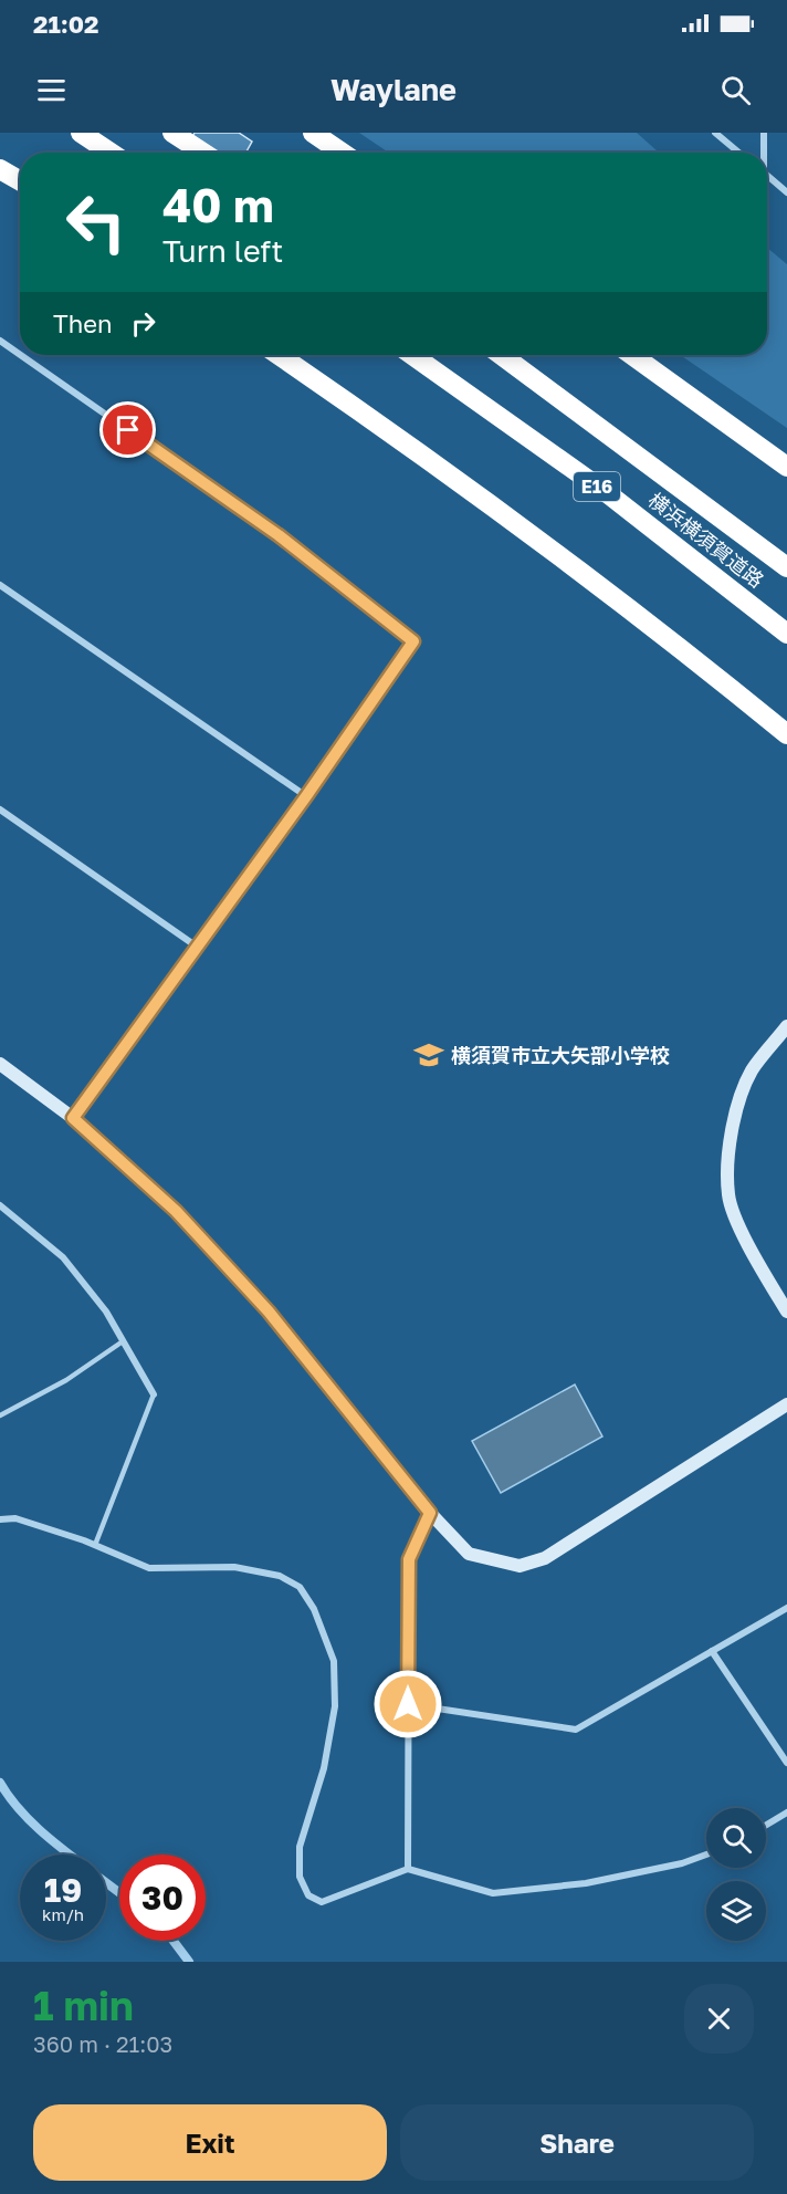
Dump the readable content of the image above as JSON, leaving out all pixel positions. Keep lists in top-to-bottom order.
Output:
{
  "streets": {
    "highway": ["E16", "横浜横須賀道路"]
  },
  "places": {
    "school or university": ["横須賀市立大矢部小学校"]
  },
  "page": {
    "status": "21:02",
    "header": "Waylane",
    "turn": ["40 m", "Turn left"],
    "then": "Then",
    "speed": "19 km/h",
    "limit": "30",
    "heading": ["1 min", "360 m · 21:03"],
    "buttons": ["Exit", "Share"]
  }
}
